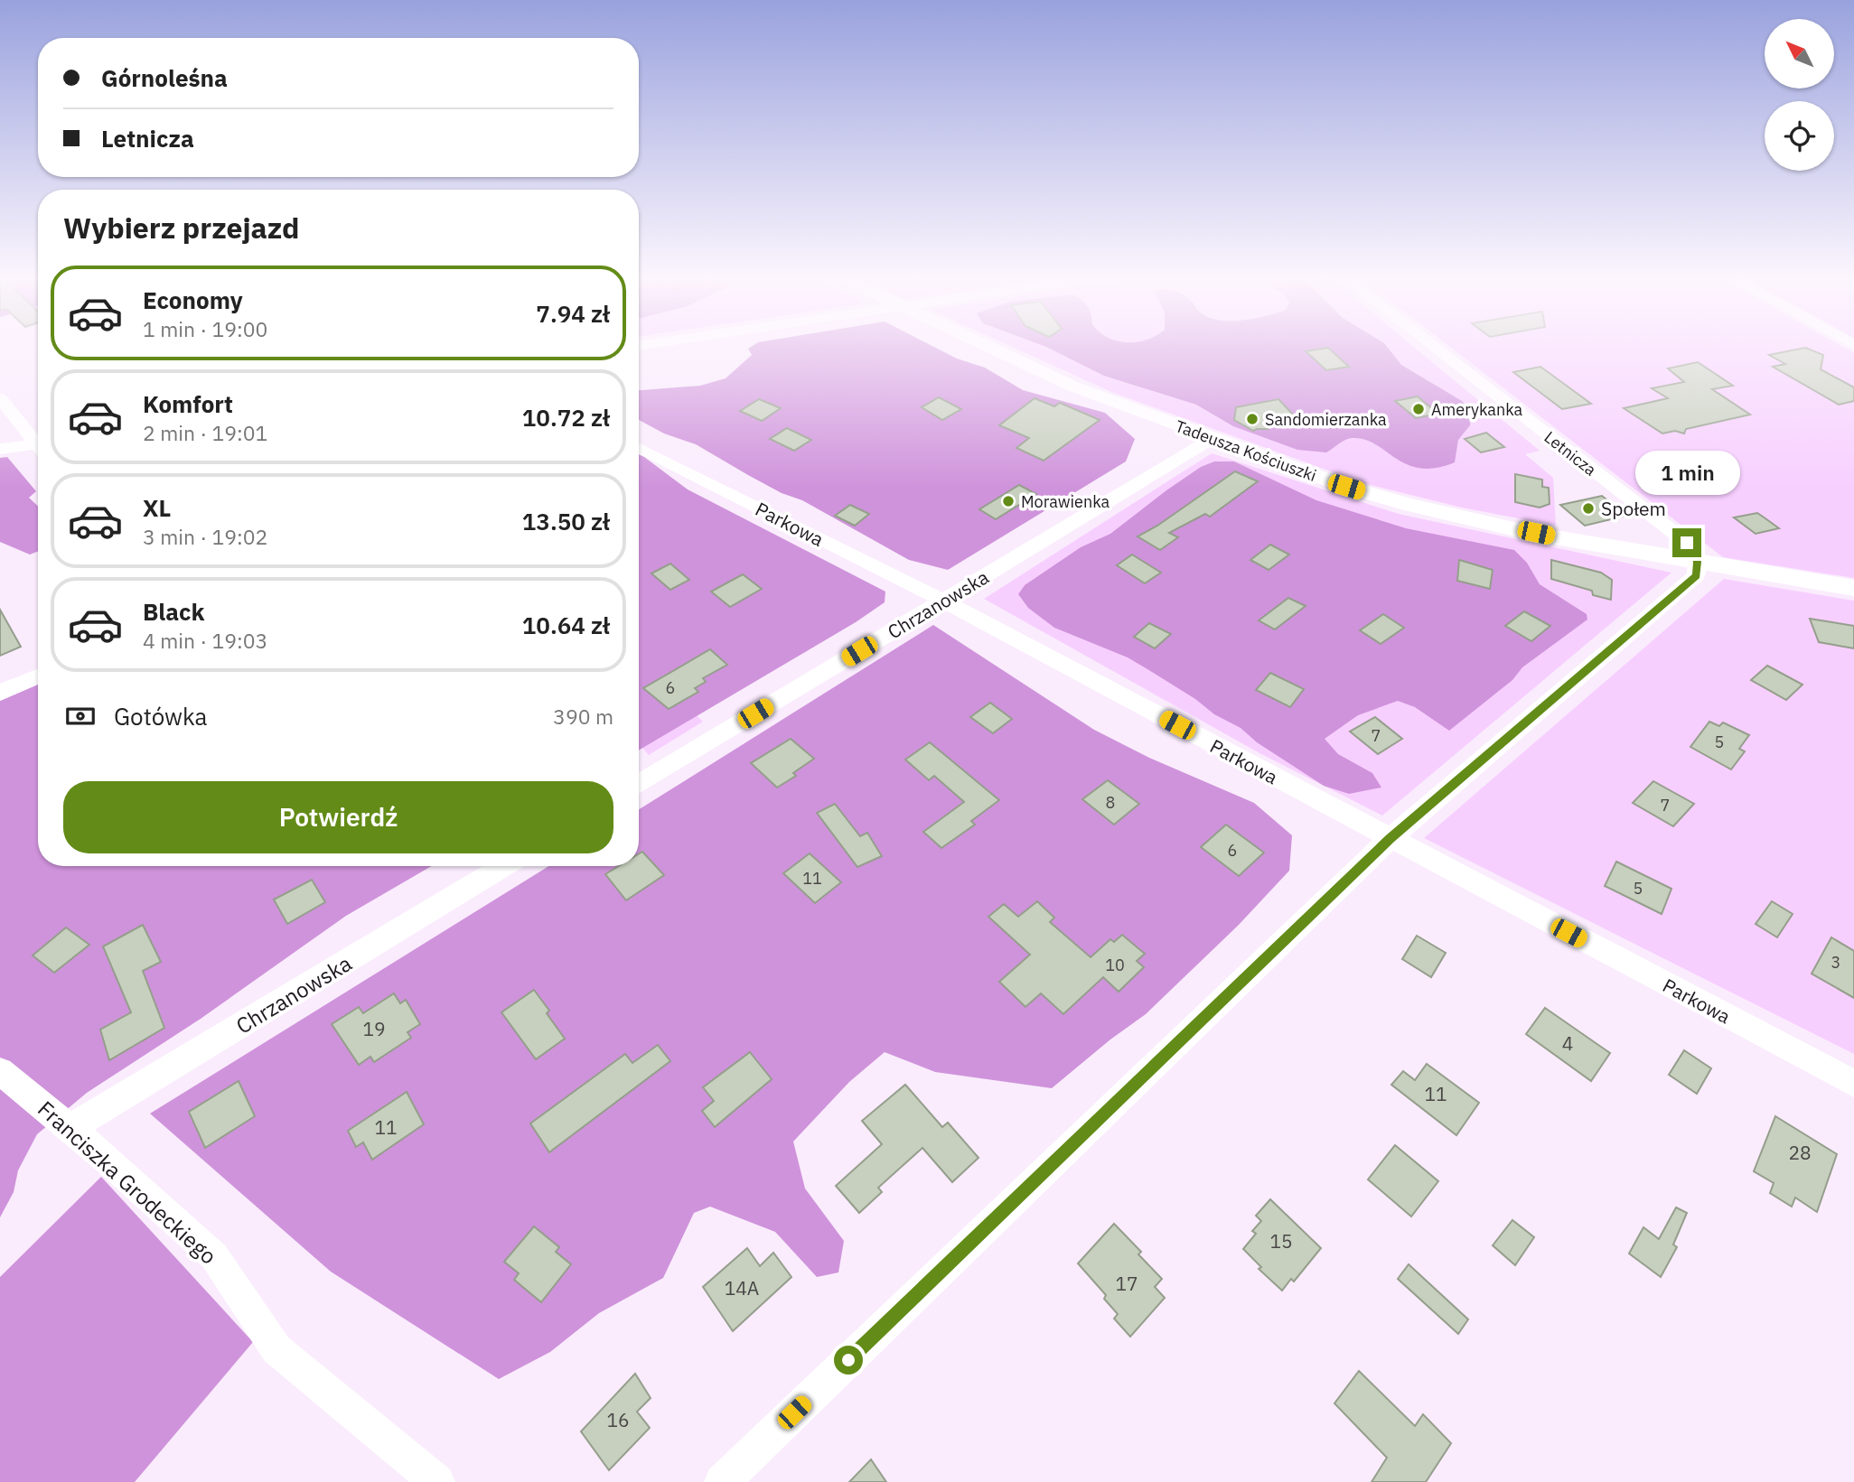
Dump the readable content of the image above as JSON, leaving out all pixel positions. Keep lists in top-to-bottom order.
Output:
{
  "streets": {
    "street": [
      "Tadeusza Kościuszki",
      "Letnicza",
      "Parkowa",
      "Chrzanowska",
      "Franciszka Grodeckiego"
    ]
  },
  "crossings": [
    ["Tadeusza Kościuszki", "Letnicza"],
    ["Tadeusza Kościuszki", "Chrzanowska"],
    ["Parkowa", "Chrzanowska"],
    ["Chrzanowska", "Franciszka Grodeckiego"]
  ],
  "places": [
    "Amerykanka",
    "Sandomierzanka",
    "Morawienka",
    "Społem"
  ],
  "house_numbers": [
    "6",
    "7",
    "5",
    "8",
    "7",
    "6",
    "11",
    "5",
    "3",
    "10",
    "19",
    "4",
    "11",
    "11",
    "28",
    "15",
    "17",
    "14A",
    "16"
  ],
  "north": "top left",
  "page": {
    "banner": ["Górnoleśna", "Letnicza"],
    "heading": "Wybierz przejazd",
    "list": [
      {
        "name": "Economy",
        "note": "1 min · 19:00",
        "value": "7.94 zł"
      },
      {
        "name": "Komfort",
        "note": "2 min · 19:01",
        "value": "10.72 zł"
      },
      {
        "name": "XL",
        "note": "3 min · 19:02",
        "value": "13.50 zł"
      },
      {
        "name": "Black",
        "note": "4 min · 19:03",
        "value": "10.64 zł"
      }
    ],
    "bubble": "1 min",
    "pay": ["Gotówka", "390 m"],
    "buttons": "Potwierdź"
  }
}
